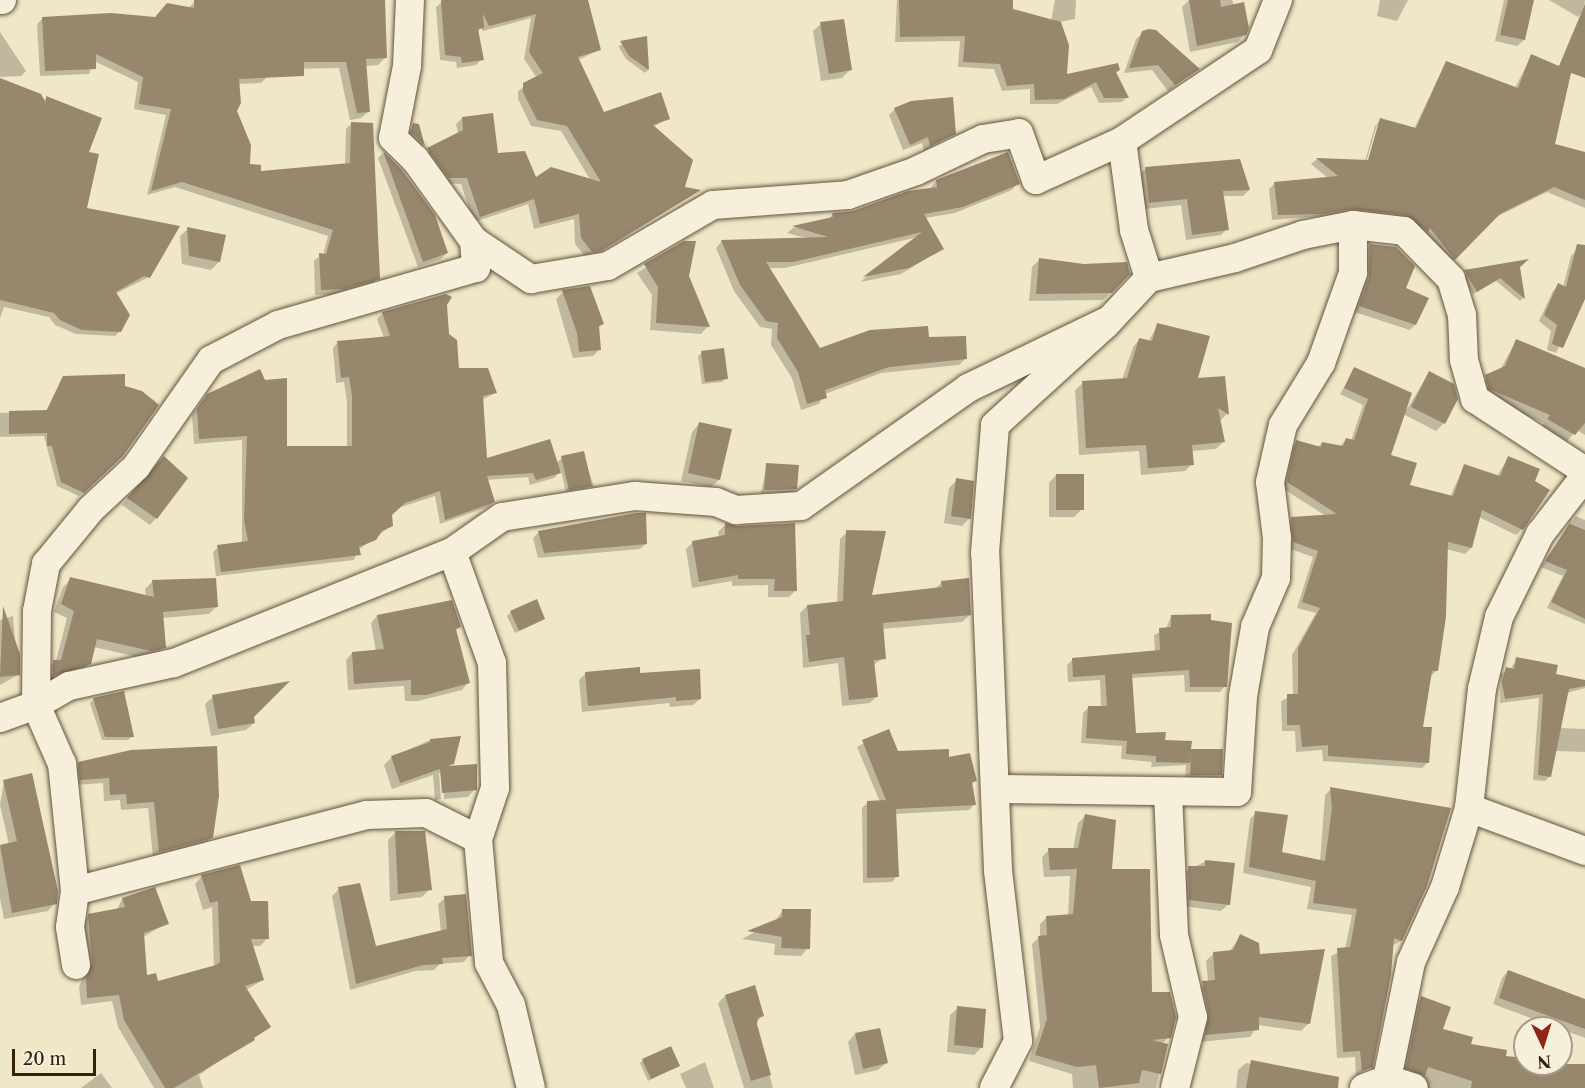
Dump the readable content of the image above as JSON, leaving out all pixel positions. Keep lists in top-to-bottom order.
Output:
{
  "scale_bar": "20 m",
  "north": "bottom"
}
